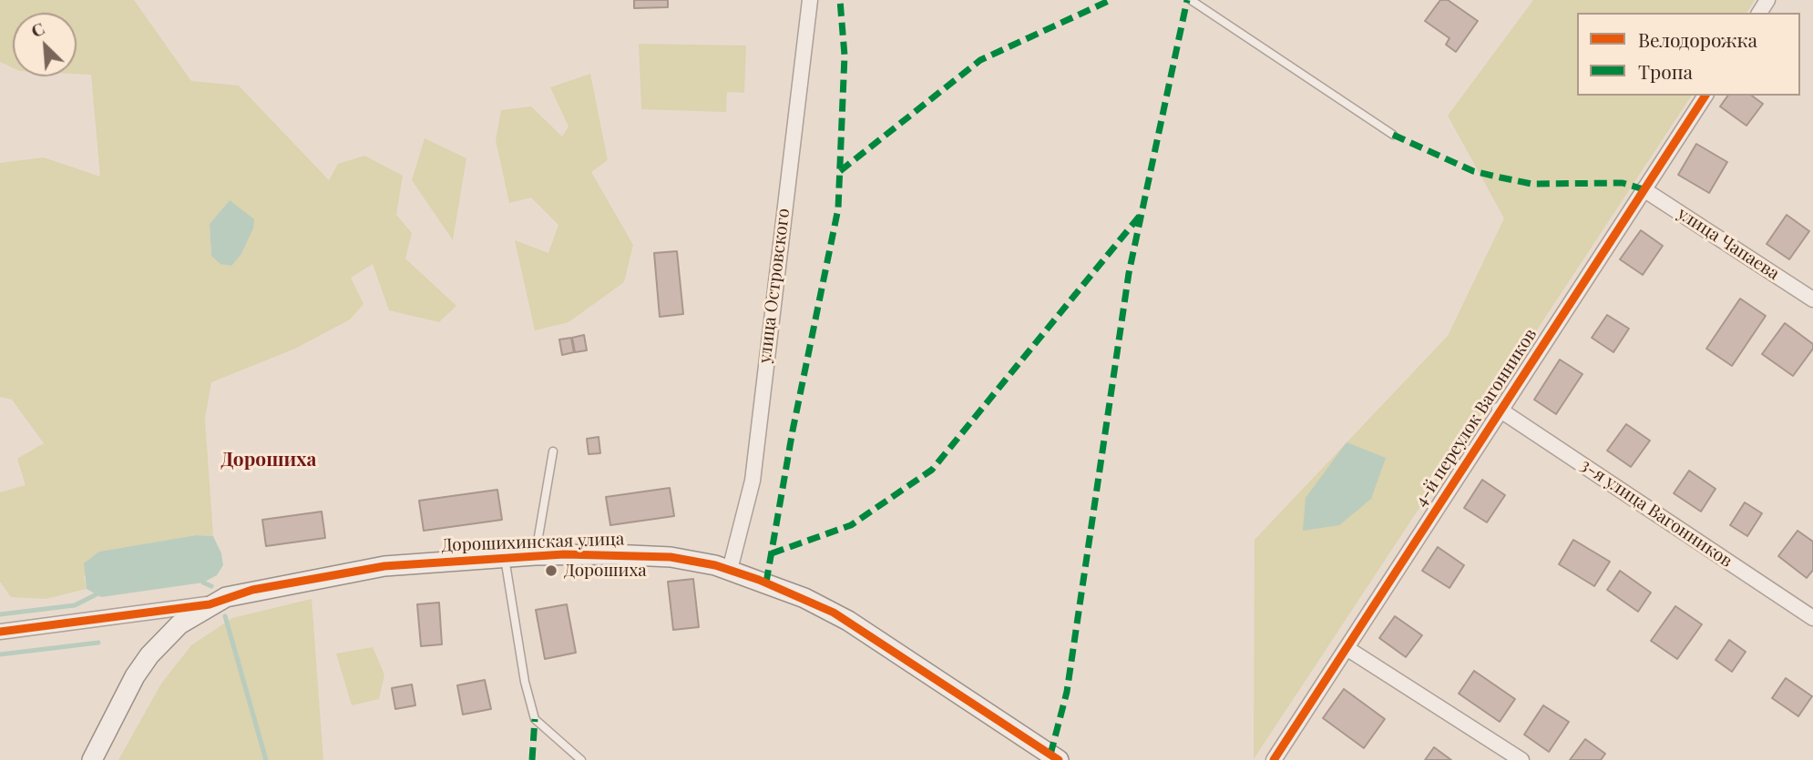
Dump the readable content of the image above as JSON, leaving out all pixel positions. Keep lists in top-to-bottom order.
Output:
{
  "streets": {
    "street": [
      "улица Чапаева",
      "улица Островского",
      "4-й переулок Вагонников",
      "3-я улица Вагонников",
      "Дорошихинская улица"
    ]
  },
  "crossings": [
    ["улица Чапаева", "4-й переулок Вагонников"],
    ["улица Островского", "Дорошихинская улица"],
    ["4-й переулок Вагонников", "3-я улица Вагонников"]
  ],
  "districts": ["Дорошиха"],
  "places": ["Дорошиха"],
  "legend": ["Велодорожка", "Тропа"],
  "north": "top left"
}
